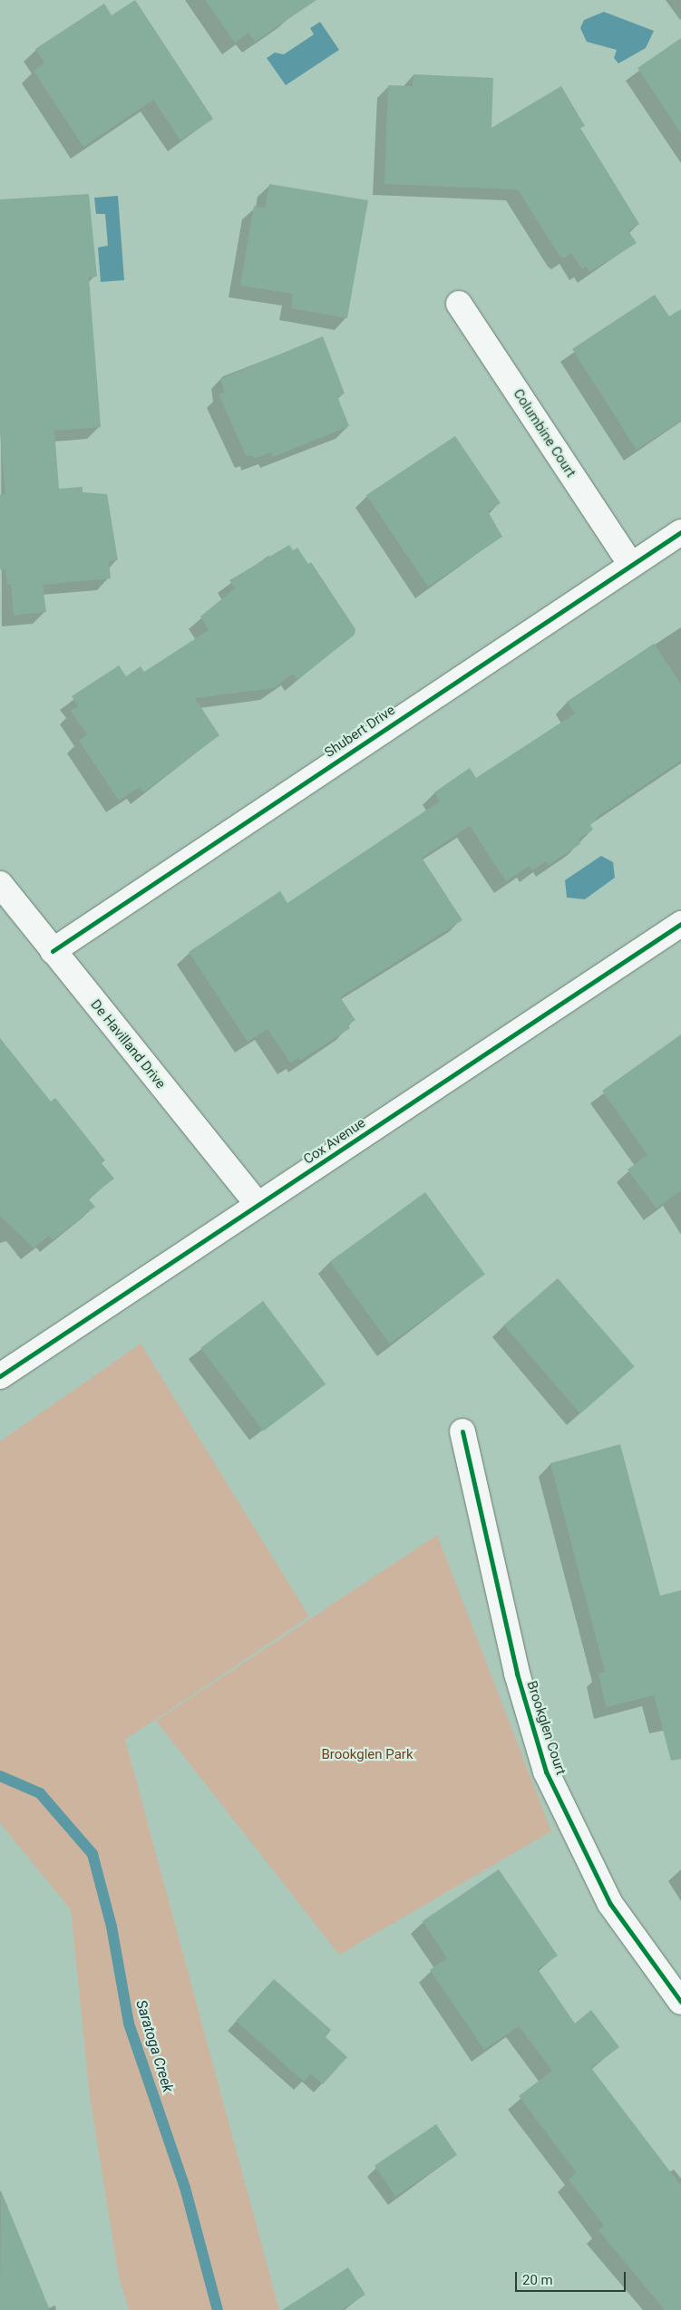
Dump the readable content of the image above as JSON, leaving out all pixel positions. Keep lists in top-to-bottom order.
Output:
{
  "streets": {
    "street": [
      "Columbine Court",
      "Shubert Drive",
      "De Havilland Drive",
      "Cox Avenue",
      "Brookglen Court"
    ]
  },
  "crossings": [
    ["Columbine Court", "Shubert Drive"],
    ["Shubert Drive", "De Havilland Drive"],
    ["De Havilland Drive", "Cox Avenue"]
  ],
  "water": ["Saratoga Creek"],
  "parks": ["Brookglen Park"],
  "scale_bar": "20 m"
}
